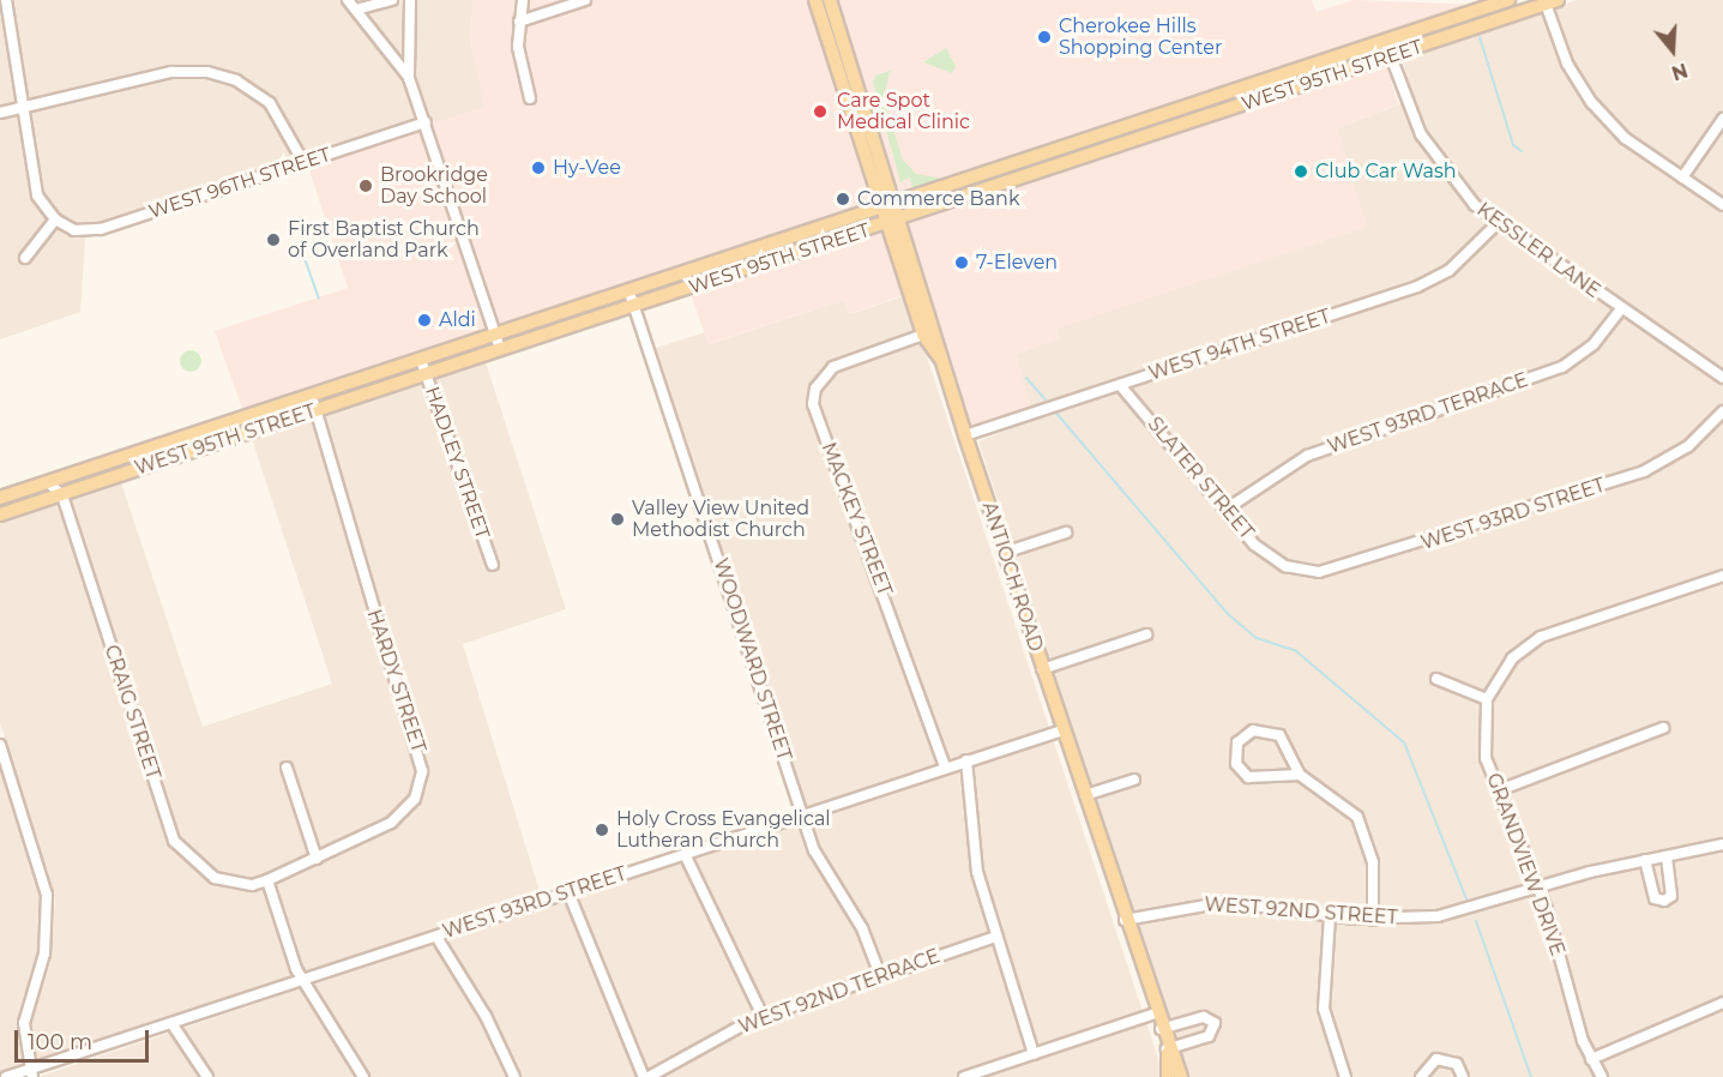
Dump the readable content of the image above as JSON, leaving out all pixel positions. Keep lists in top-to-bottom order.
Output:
{
  "streets": {
    "main road": ["WEST 95TH STREET", "ANTIOCH ROAD"],
    "street": [
      "WEST 96TH STREET",
      "KESSLER LANE",
      "WEST 94TH STREET",
      "WEST 93RD TERRACE",
      "HADLEY STREET",
      "SLATER STREET",
      "WEST 93RD STREET",
      "MACKEY STREET",
      "WOODWARD STREET",
      "HARDY STREET",
      "CRAIG STREET",
      "GRANDVIEW DRIVE",
      "WEST 92ND STREET",
      "WEST 92ND TERRACE"
    ]
  },
  "crossings": [
    ["WEST 95TH STREET", "KESSLER LANE"],
    ["WEST 95TH STREET", "HADLEY STREET"],
    ["WEST 95TH STREET", "ANTIOCH ROAD"],
    ["WEST 95TH STREET", "WOODWARD STREET"],
    ["WEST 95TH STREET", "HARDY STREET"],
    ["WEST 95TH STREET", "CRAIG STREET"],
    ["KESSLER LANE", "WEST 94TH STREET"],
    ["KESSLER LANE", "WEST 93RD TERRACE"],
    ["WEST 94TH STREET", "SLATER STREET"],
    ["WEST 94TH STREET", "ANTIOCH ROAD"],
    ["WEST 93RD TERRACE", "SLATER STREET"],
    ["SLATER STREET", "WEST 93RD STREET"],
    ["WEST 93RD STREET", "MACKEY STREET"],
    ["WEST 93RD STREET", "ANTIOCH ROAD"],
    ["WEST 93RD STREET", "WOODWARD STREET"],
    ["MACKEY STREET", "ANTIOCH ROAD"],
    ["ANTIOCH ROAD", "WEST 92ND STREET"],
    ["WOODWARD STREET", "WEST 92ND TERRACE"],
    ["HARDY STREET", "CRAIG STREET"],
    ["GRANDVIEW DRIVE", "WEST 92ND STREET"]
  ],
  "places": [
    "Cherokee Hills Shopping Center",
    "Care Spot Medical Clinic",
    "Hy-Vee",
    "Club Car Wash",
    "Brookridge Day School",
    "Commerce Bank",
    "First Baptist Church of Overland Park",
    "7-Eleven",
    "Aldi",
    "Valley View United Methodist Church",
    "Holy Cross Evangelical Lutheran Church"
  ],
  "scale_bar": "100 m",
  "north": "bottom"
}
